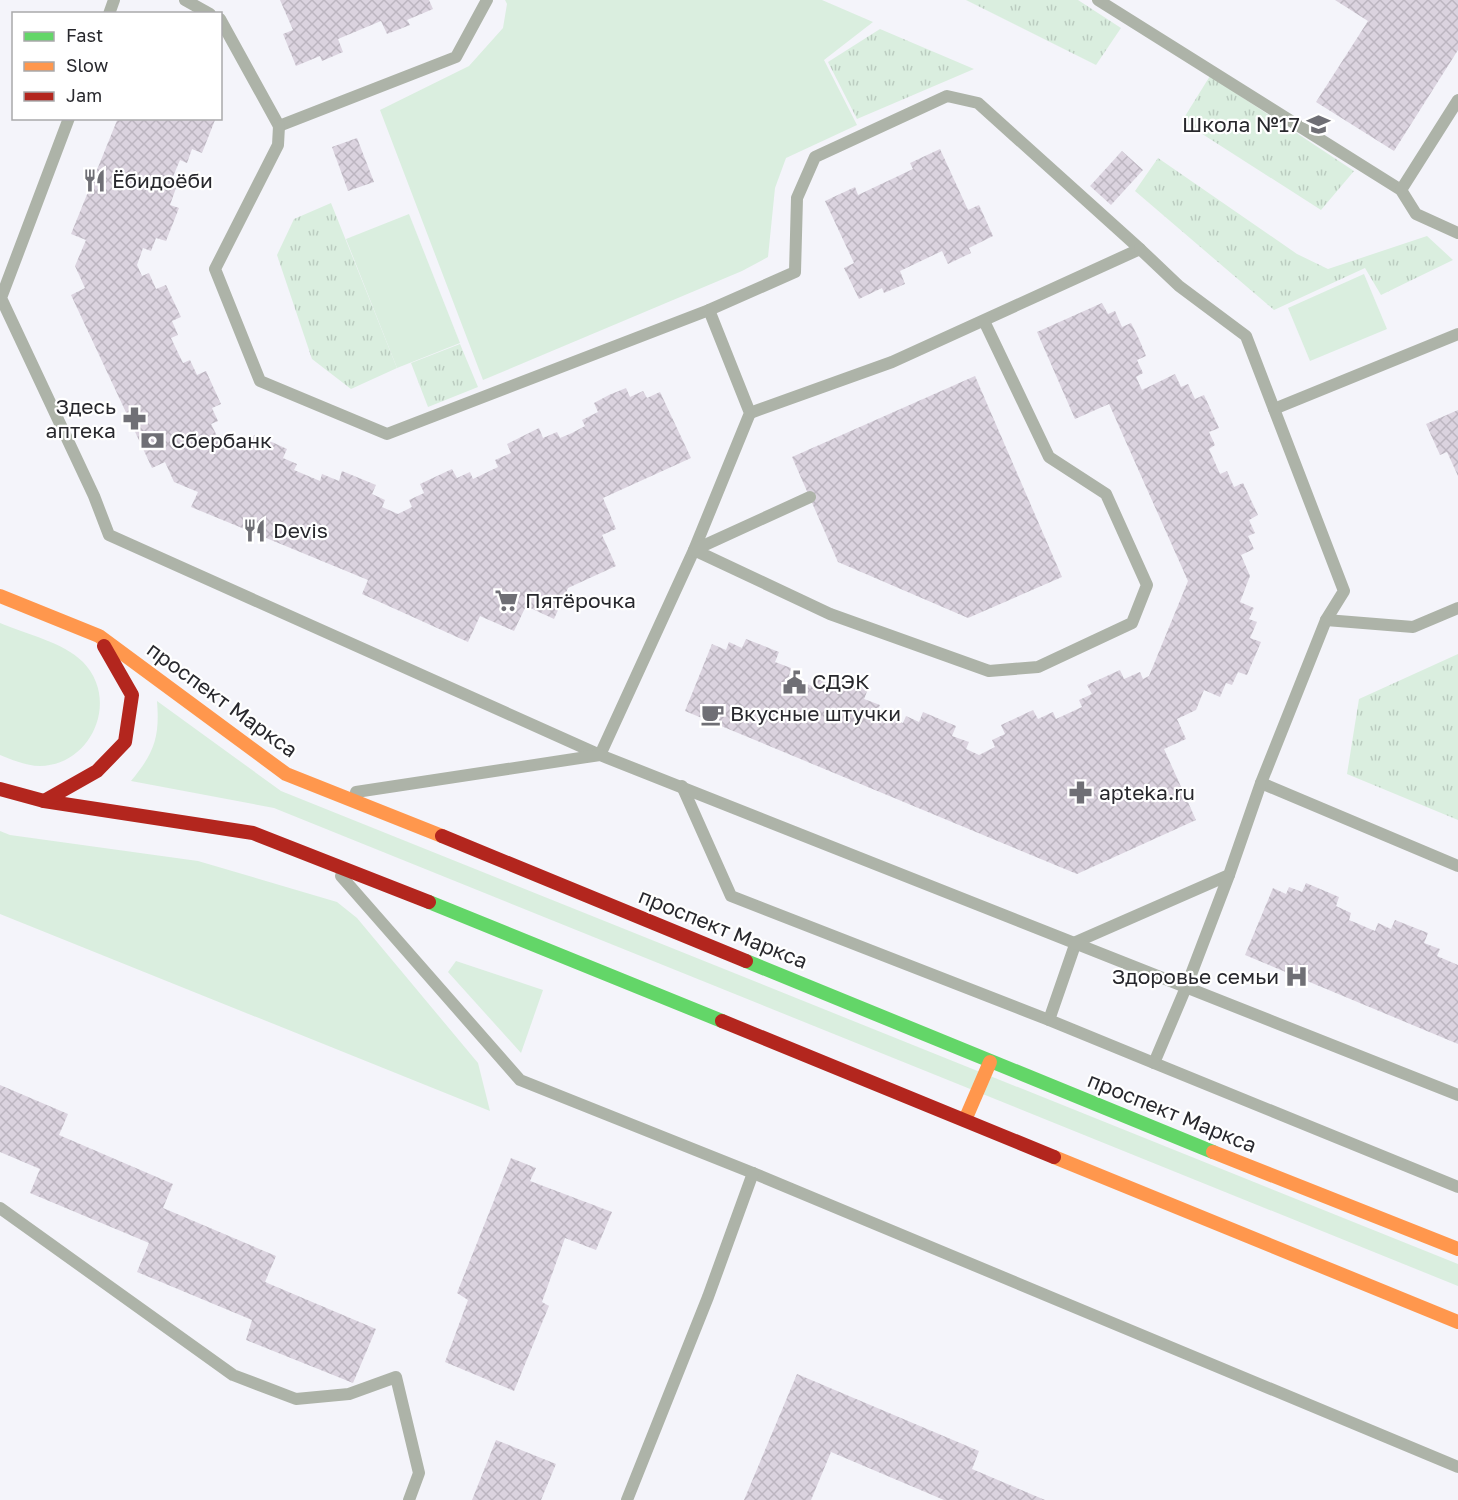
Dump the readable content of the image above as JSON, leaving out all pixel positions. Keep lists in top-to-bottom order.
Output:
{
  "streets": {
    "main road": ["проспект Маркса"]
  },
  "places": {
    "school or university": ["Школа №17"],
    "restaurant": ["Ёбидоёби", "Devis"],
    "pharmacy": ["Здесь аптека", "apteka.ru"],
    "bank": ["Сбербанк"],
    "supermarket": ["Пятёрочка"],
    "public building": ["СДЭК"],
    "cafe": ["Вкусные штучки"],
    "hospital": ["Здоровье семьи"]
  },
  "legend": ["Fast", "Slow", "Jam"]
}
